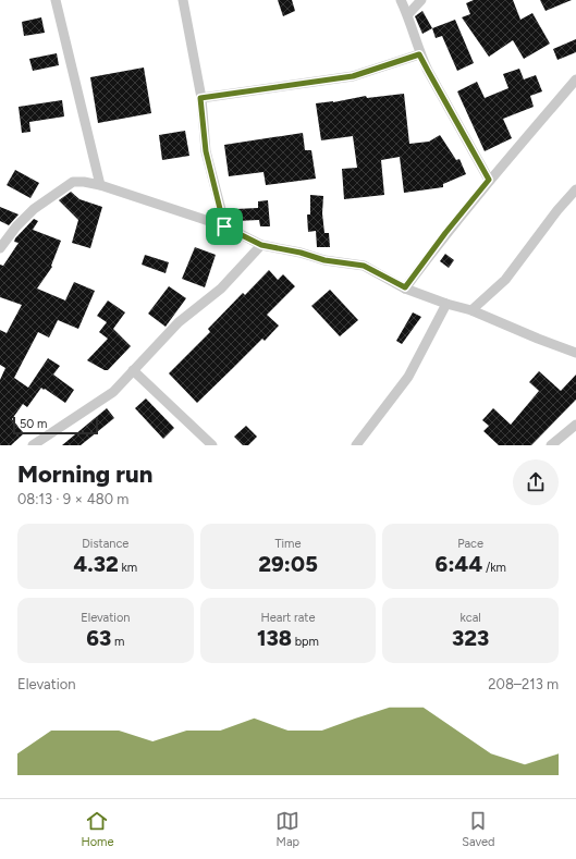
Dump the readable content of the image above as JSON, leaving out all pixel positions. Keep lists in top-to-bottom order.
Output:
{
  "scale_bar": "50 m",
  "page": {
    "scale": "50 m",
    "heading": ["Morning run", "08:13 · 9 × 480 m"],
    "stats": [
      ["Distance", "4.32 km"],
      ["Time", "29:05"],
      ["Pace", "6:44 /km"],
      ["Elevation", "63 m"],
      ["Heart rate", "138 bpm"],
      ["kcal", "323"]
    ],
    "chart": ["Elevation", "208–213 m"],
    "tabs": ["Home", "Map", "Saved"]
  }
}
